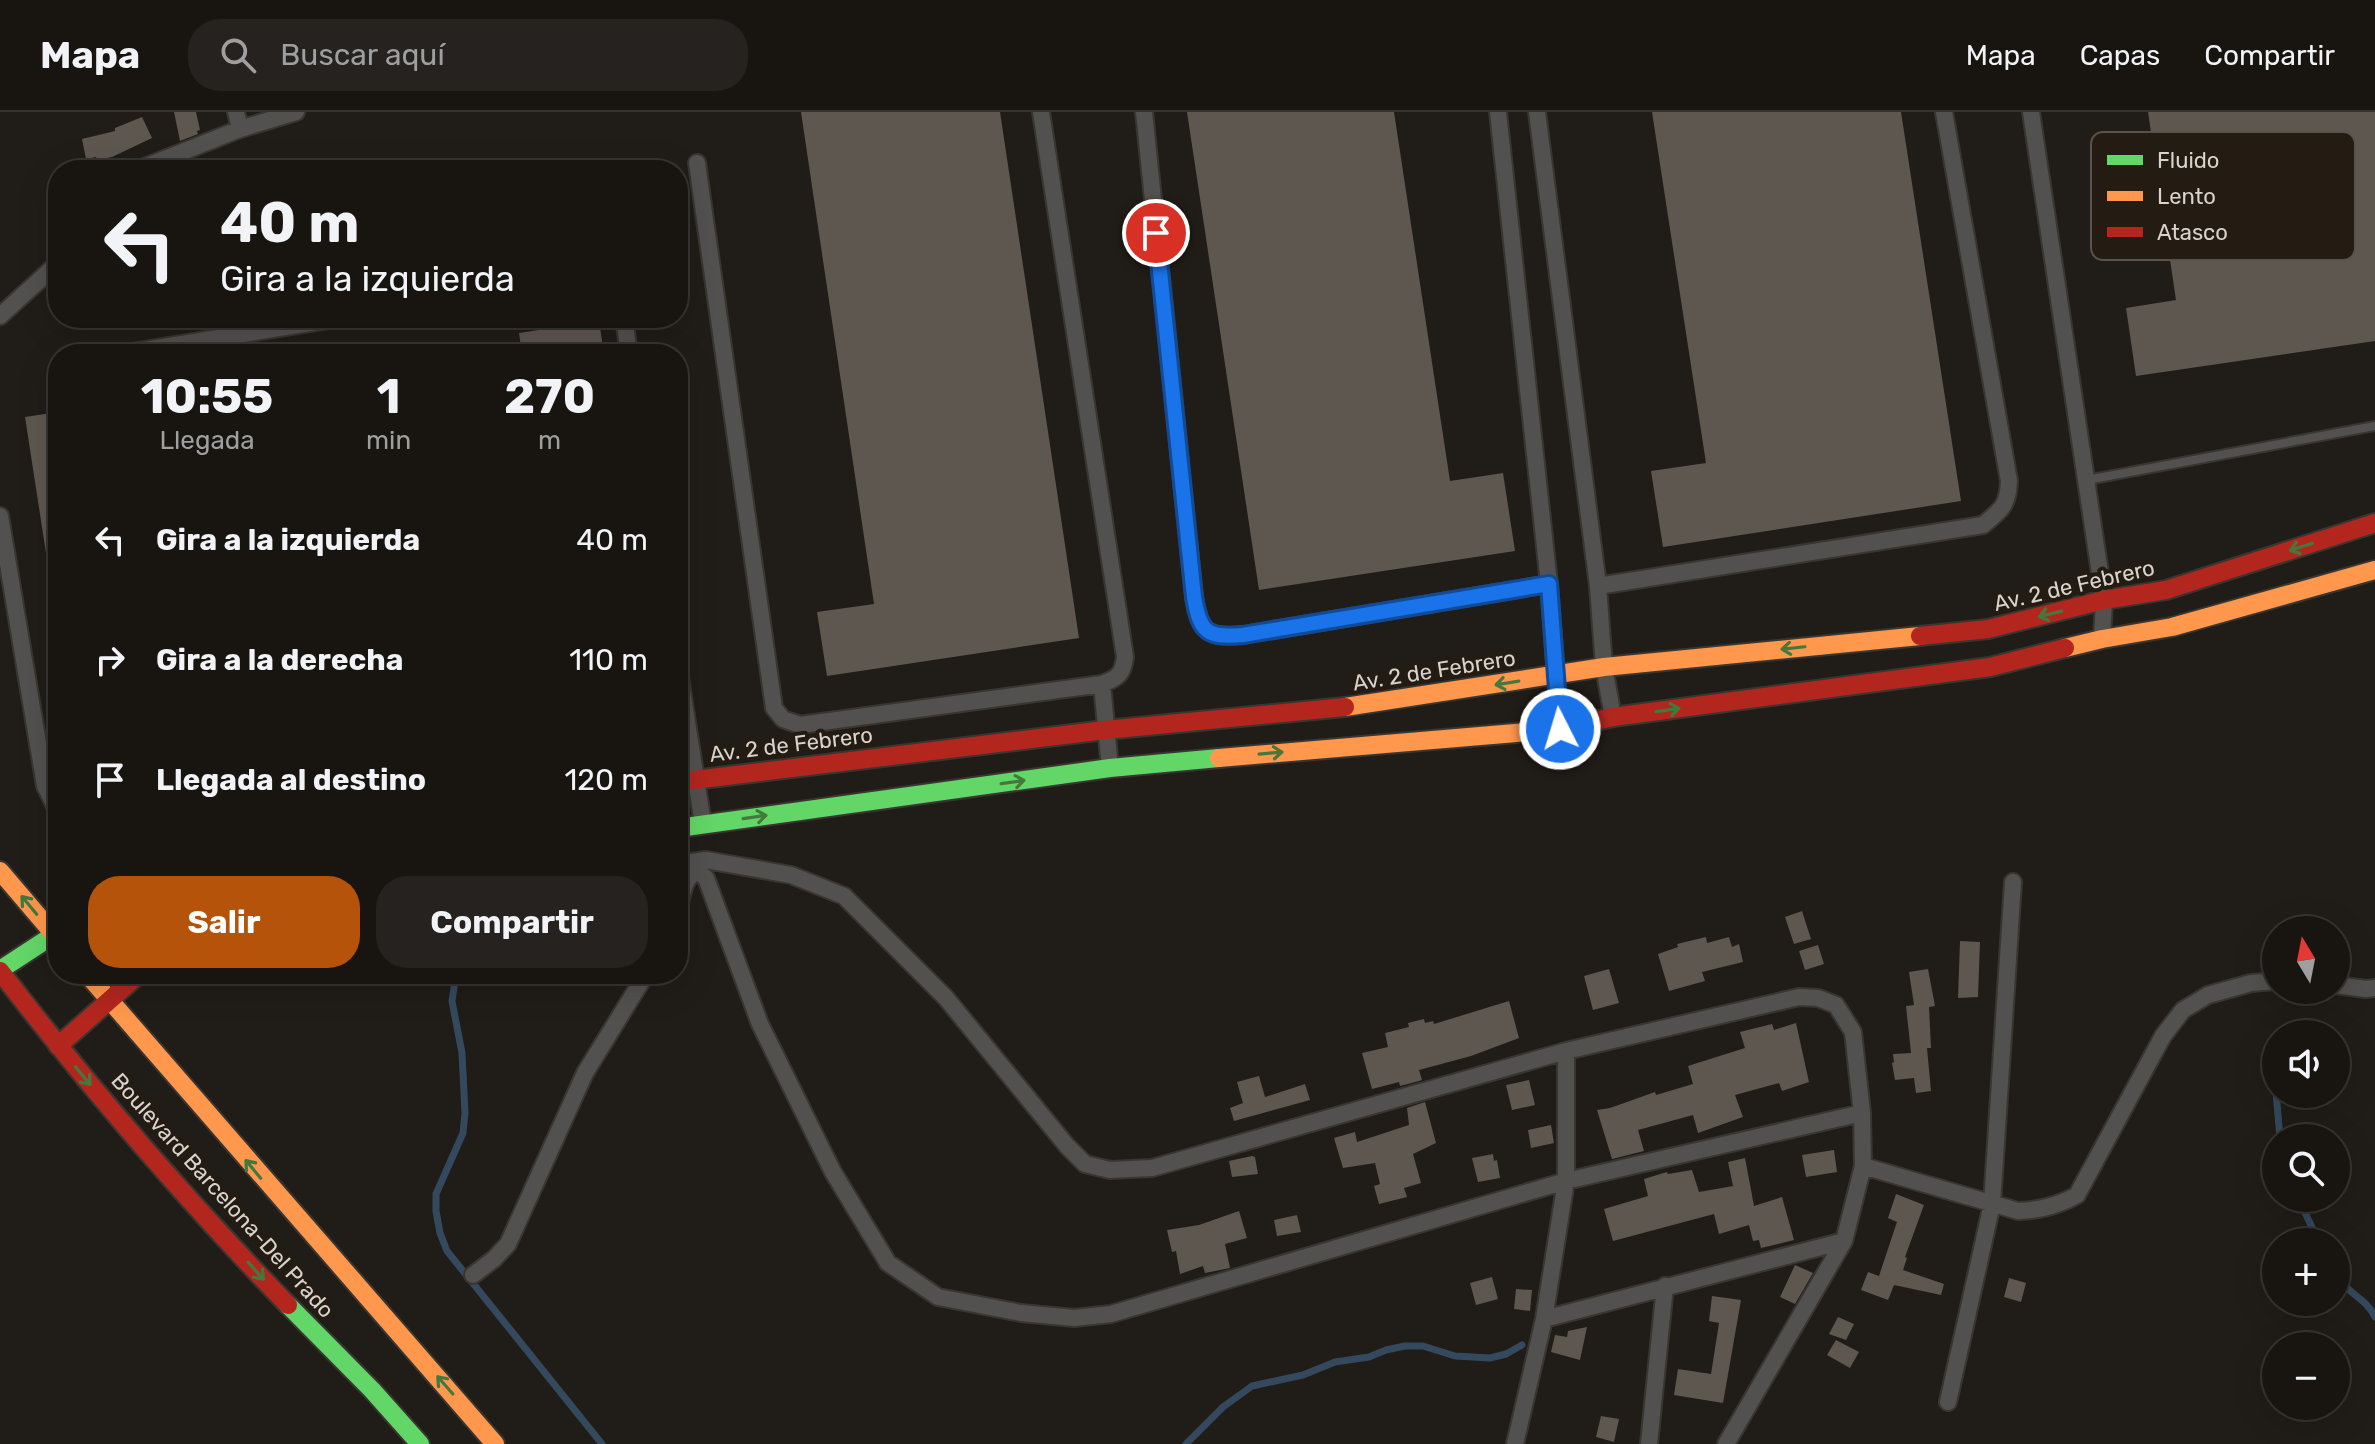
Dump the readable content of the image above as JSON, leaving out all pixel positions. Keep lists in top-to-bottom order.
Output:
{
  "streets": {
    "main road": ["Av. 2 de Febrero", "Boulevard Barcelona-Del Prado"]
  },
  "legend": ["Fluido", "Lento", "Atasco"],
  "north": "top",
  "page": {
    "header": "Mapa",
    "search": "Buscar aquí",
    "nav": ["Mapa", "Capas", "Compartir"],
    "turn": ["40 m", "Gira a la izquierda"],
    "eta": [
      "10:55",
      "Llegada",
      "1",
      "min",
      "270",
      "m"
    ],
    "list": [
      {
        "name": "Gira a la izquierda",
        "value": "40 m"
      },
      {
        "name": "Gira a la derecha",
        "value": "110 m"
      },
      {
        "name": "Llegada al destino",
        "value": "120 m"
      }
    ],
    "buttons": ["Salir", "Compartir"],
    "map_buttons": ["+", "−"]
  }
}
